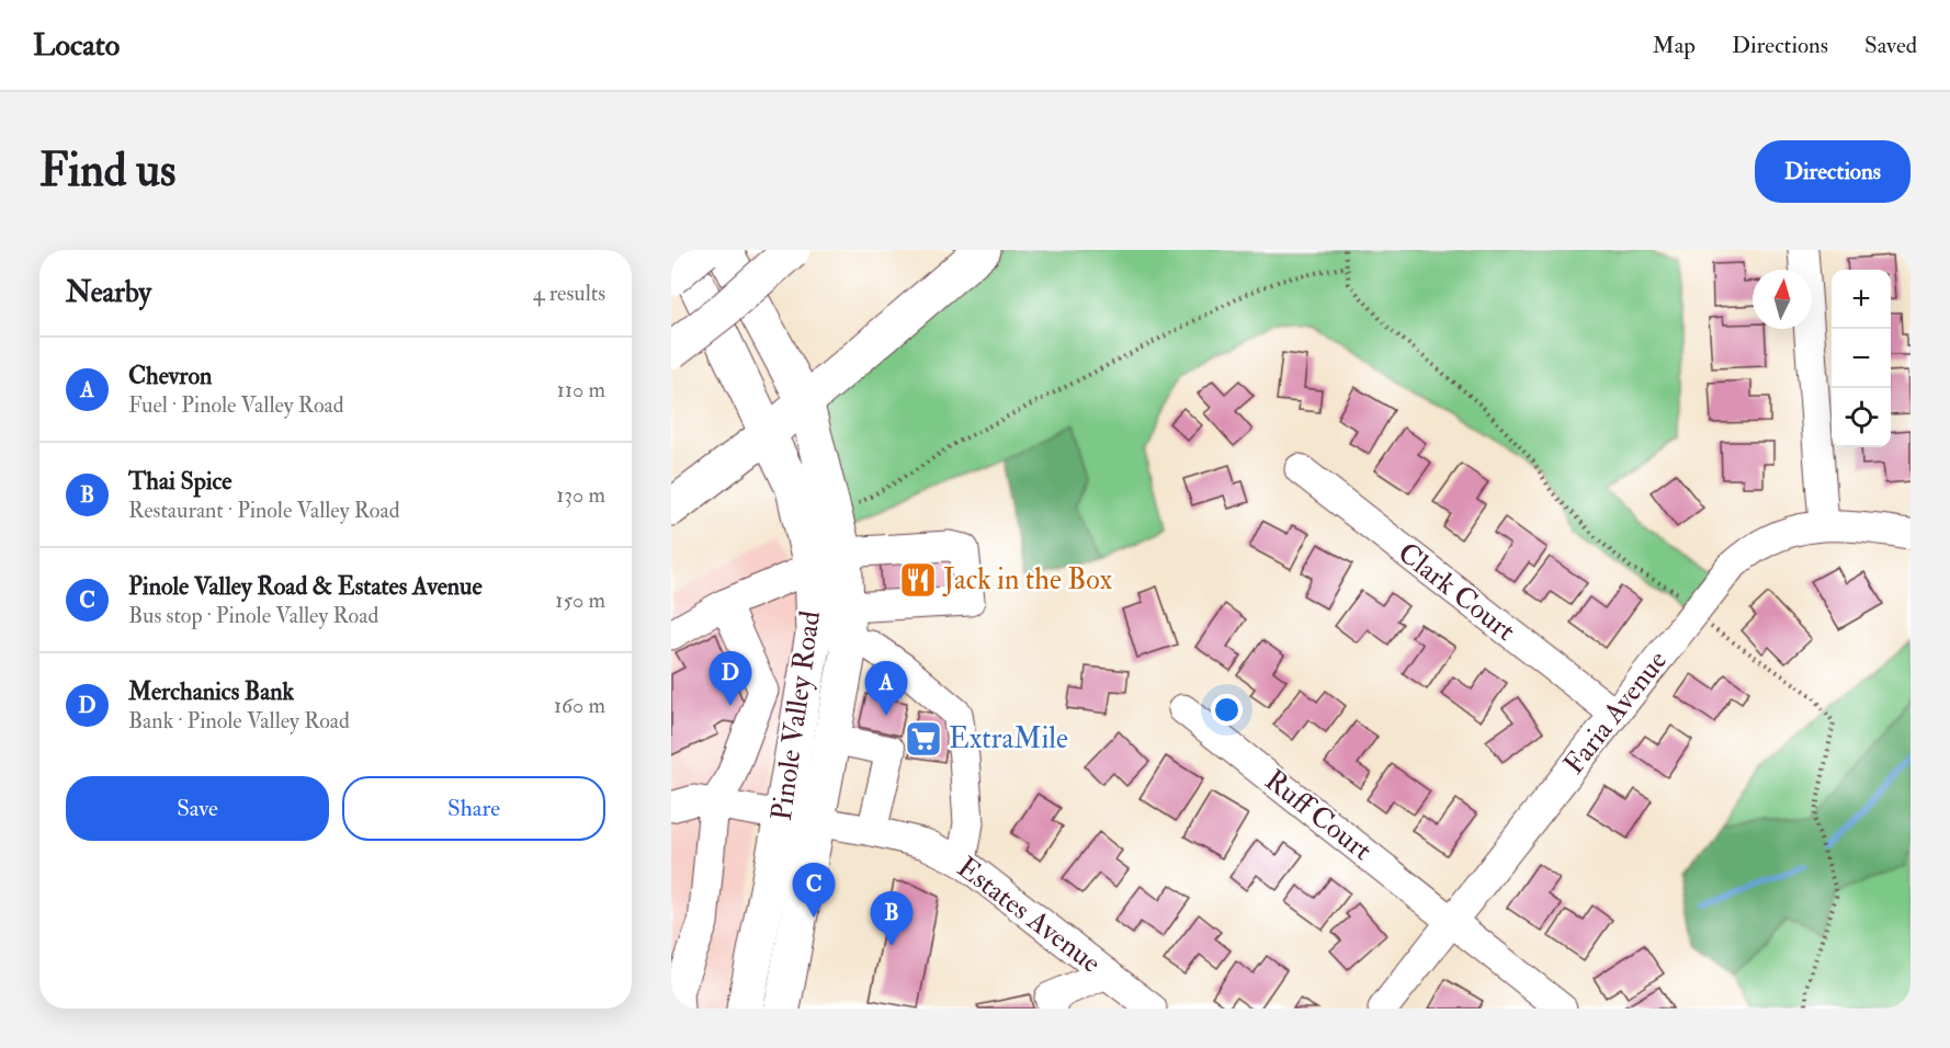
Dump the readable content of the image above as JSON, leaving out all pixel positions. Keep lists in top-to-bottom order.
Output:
{
  "streets": {
    "main road": ["Pinole Valley Road"],
    "street": [
      "Clark Court",
      "Faria Avenue",
      "Ruff Court",
      "Estates Avenue"
    ]
  },
  "crossings": [
    ["Clark Court", "Faria Avenue"],
    ["Faria Avenue", "Ruff Court"],
    ["Pinole Valley Road", "Estates Avenue"]
  ],
  "places": {
    "restaurant": ["Jack in the Box"],
    "supermarket": ["ExtraMile"]
  },
  "north": "top",
  "page": {
    "header": "Locato",
    "nav": ["Map", "Directions", "Saved"],
    "buttons": [
      "Directions",
      ["Save", "Share"]
    ],
    "title": "Find us",
    "heading": ["Nearby", "4 results"],
    "map_buttons": ["+", "−"],
    "list": [
      {
        "mark": "A",
        "name": "Chevron",
        "note": "Fuel · Pinole Valley Road",
        "value": "110 m"
      },
      {
        "mark": "B",
        "name": "Thai Spice",
        "note": "Restaurant · Pinole Valley Road",
        "value": "130 m"
      },
      {
        "mark": "C",
        "name": "Pinole Valley Road & Estates Avenue",
        "note": "Bus stop · Pinole Valley Road",
        "value": "150 m"
      },
      {
        "mark": "D",
        "name": "Merchanics Bank",
        "note": "Bank · Pinole Valley Road",
        "value": "160 m"
      }
    ],
    "pins": [
      "D",
      "A",
      "C",
      "B"
    ]
  }
}
